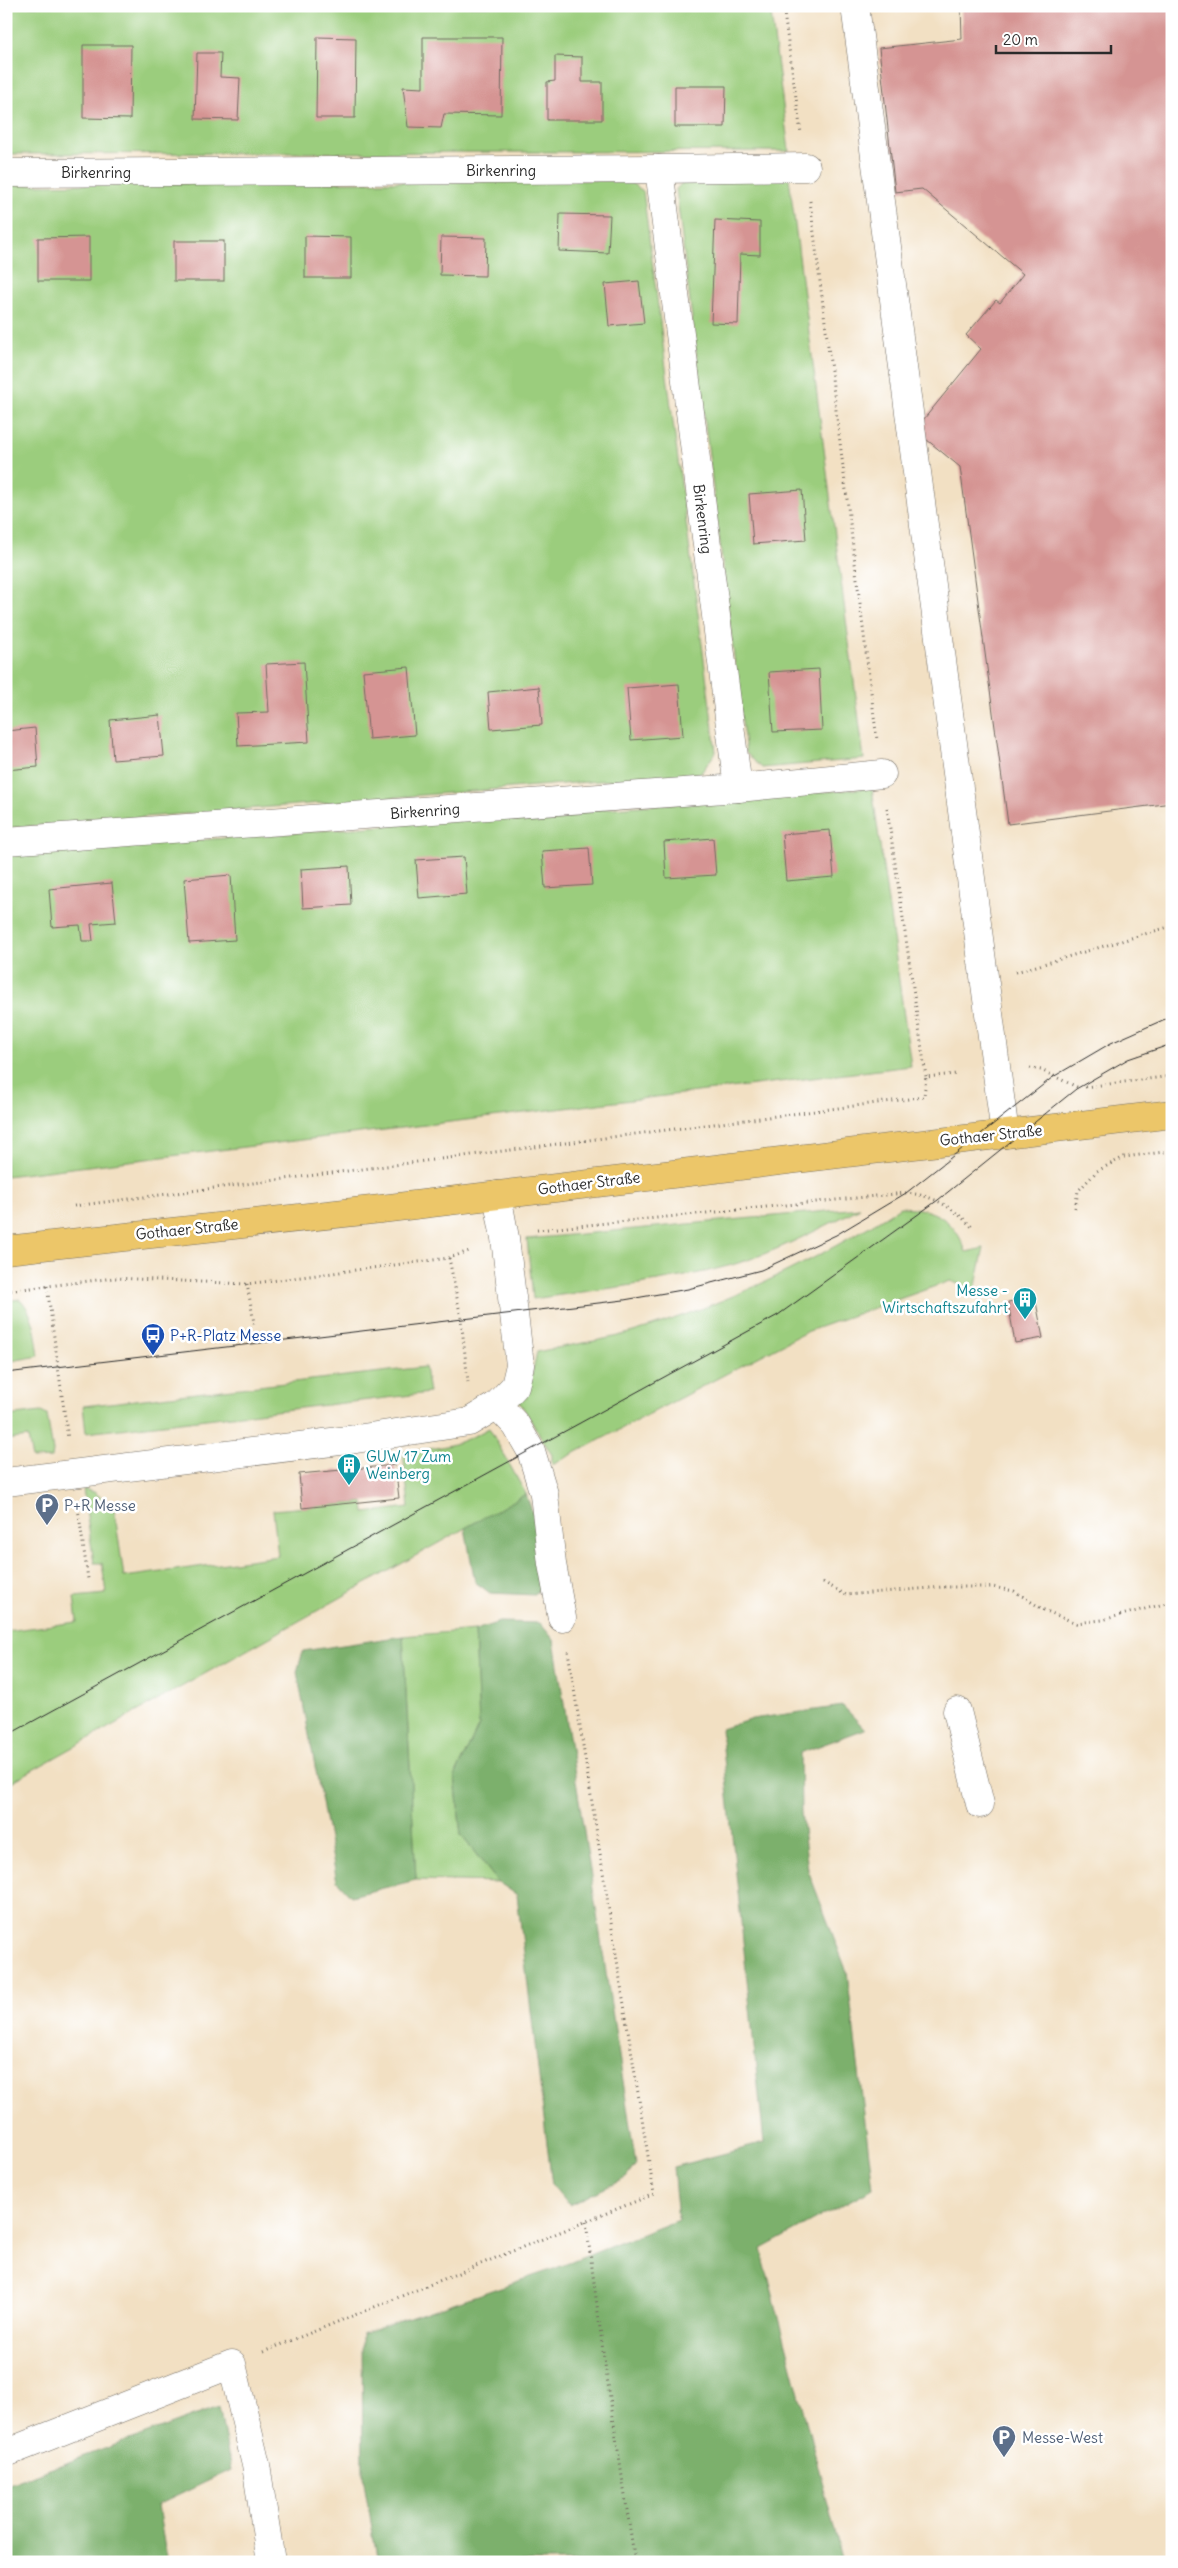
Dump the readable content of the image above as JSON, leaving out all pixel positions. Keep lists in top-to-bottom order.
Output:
{
  "streets": {
    "main road": ["Gothaer Straße"],
    "street": ["Birkenring"]
  },
  "places": {
    "building": ["Messe - Wirtschaftszufahrt", "GUW 17 Zum Weinberg"],
    "bus stop": ["P+R-Platz Messe"],
    "parking": ["P+R Messe", "Messe-West"]
  },
  "scale_bar": "20 m"
}
